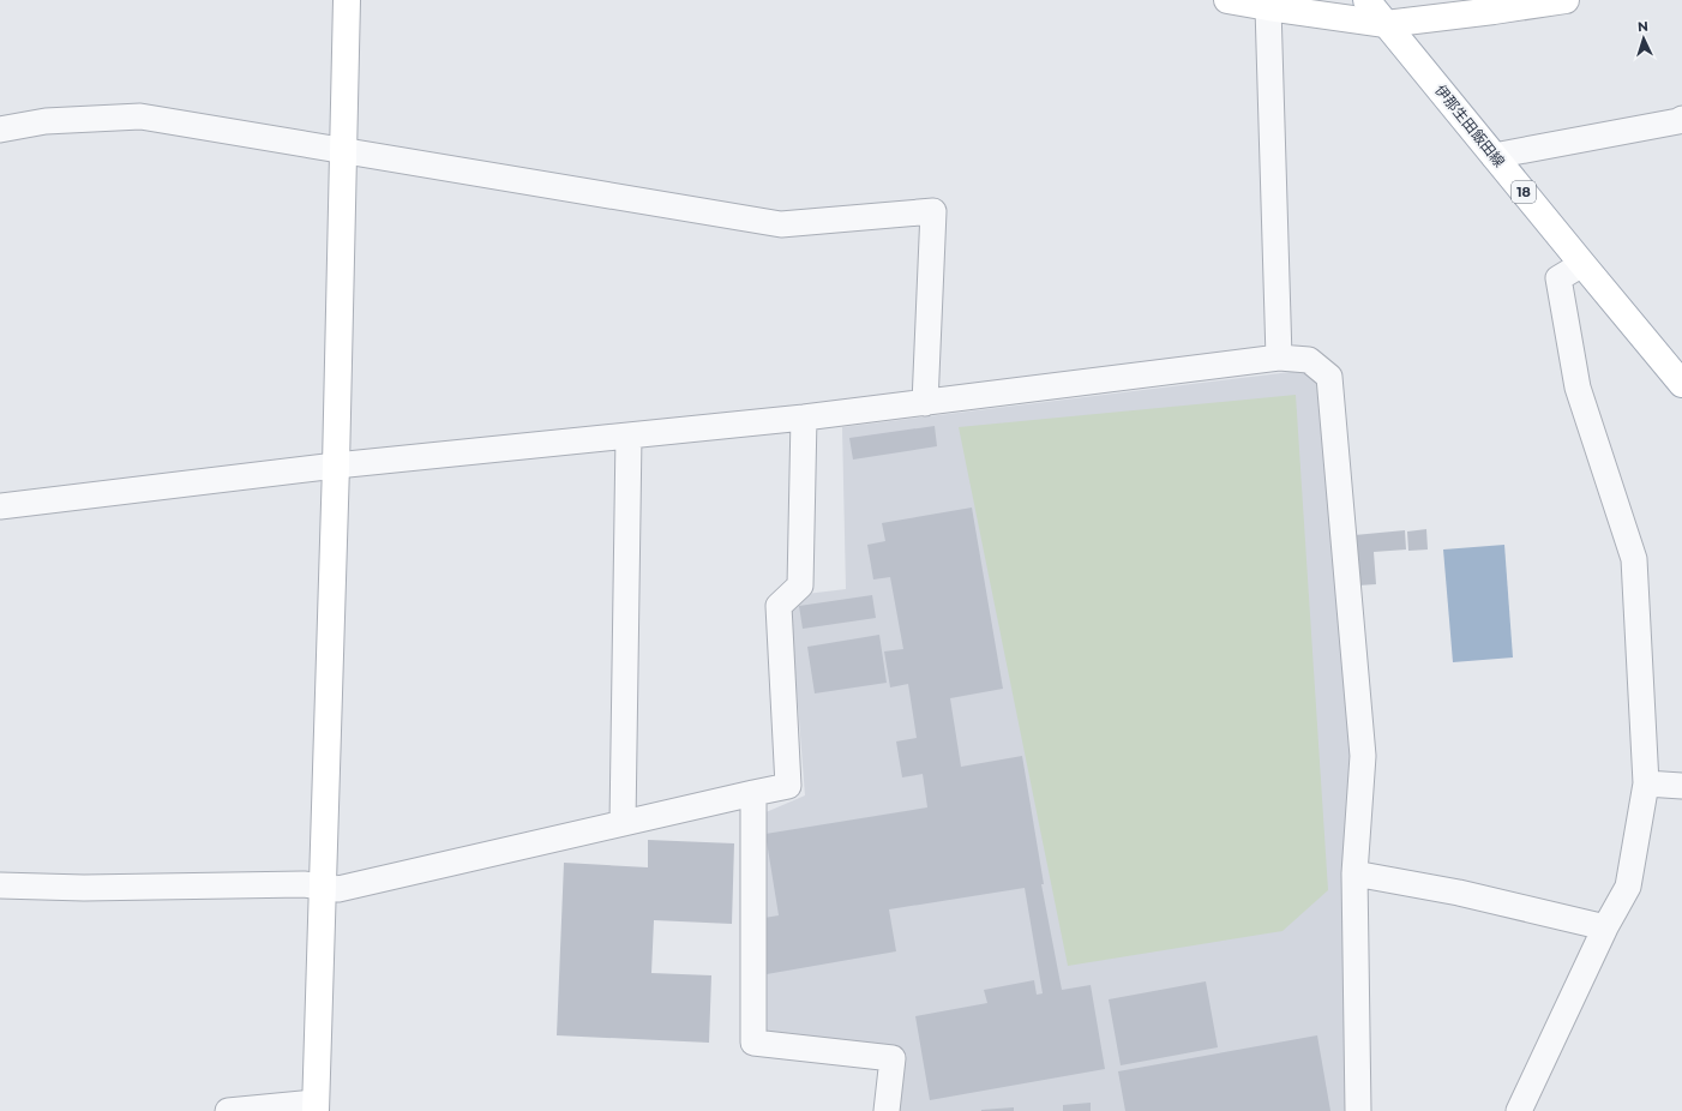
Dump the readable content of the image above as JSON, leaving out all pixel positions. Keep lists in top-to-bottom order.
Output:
{
  "streets": {
    "street": ["伊那生田飯田線", "18"]
  },
  "north": "top"
}
